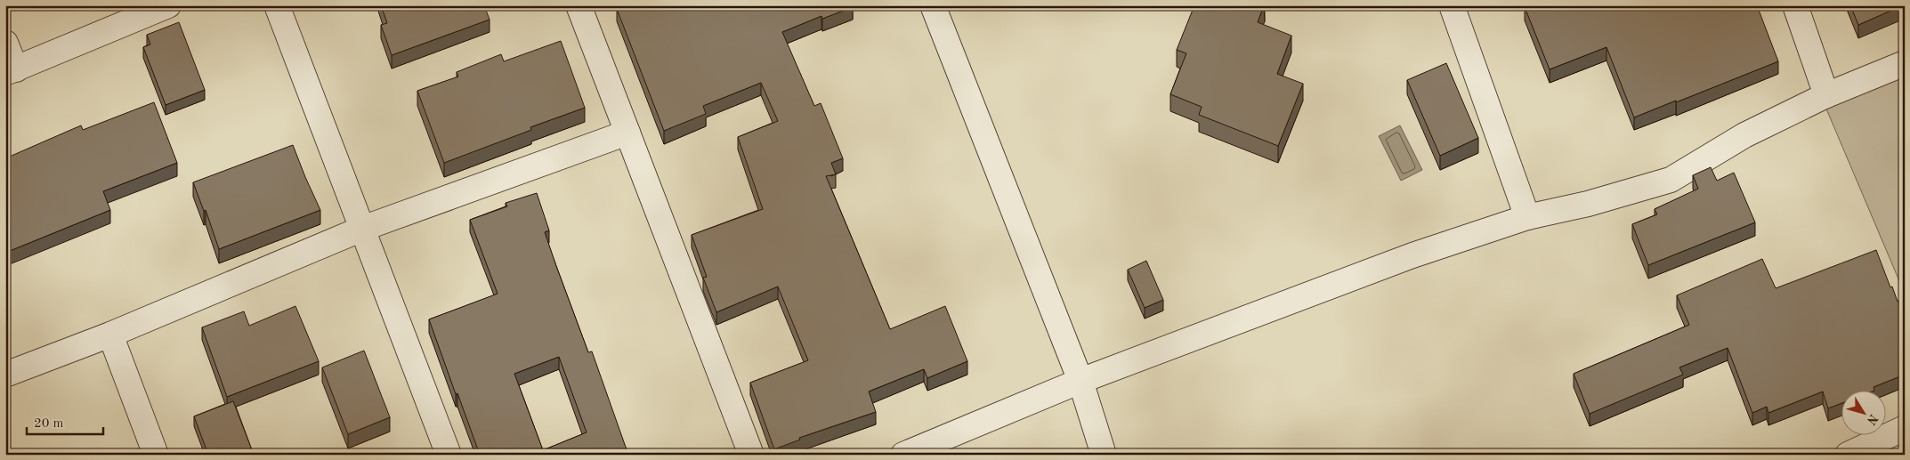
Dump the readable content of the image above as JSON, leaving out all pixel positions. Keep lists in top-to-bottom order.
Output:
{
  "scale_bar": "20 m",
  "north": "bottom right"
}
